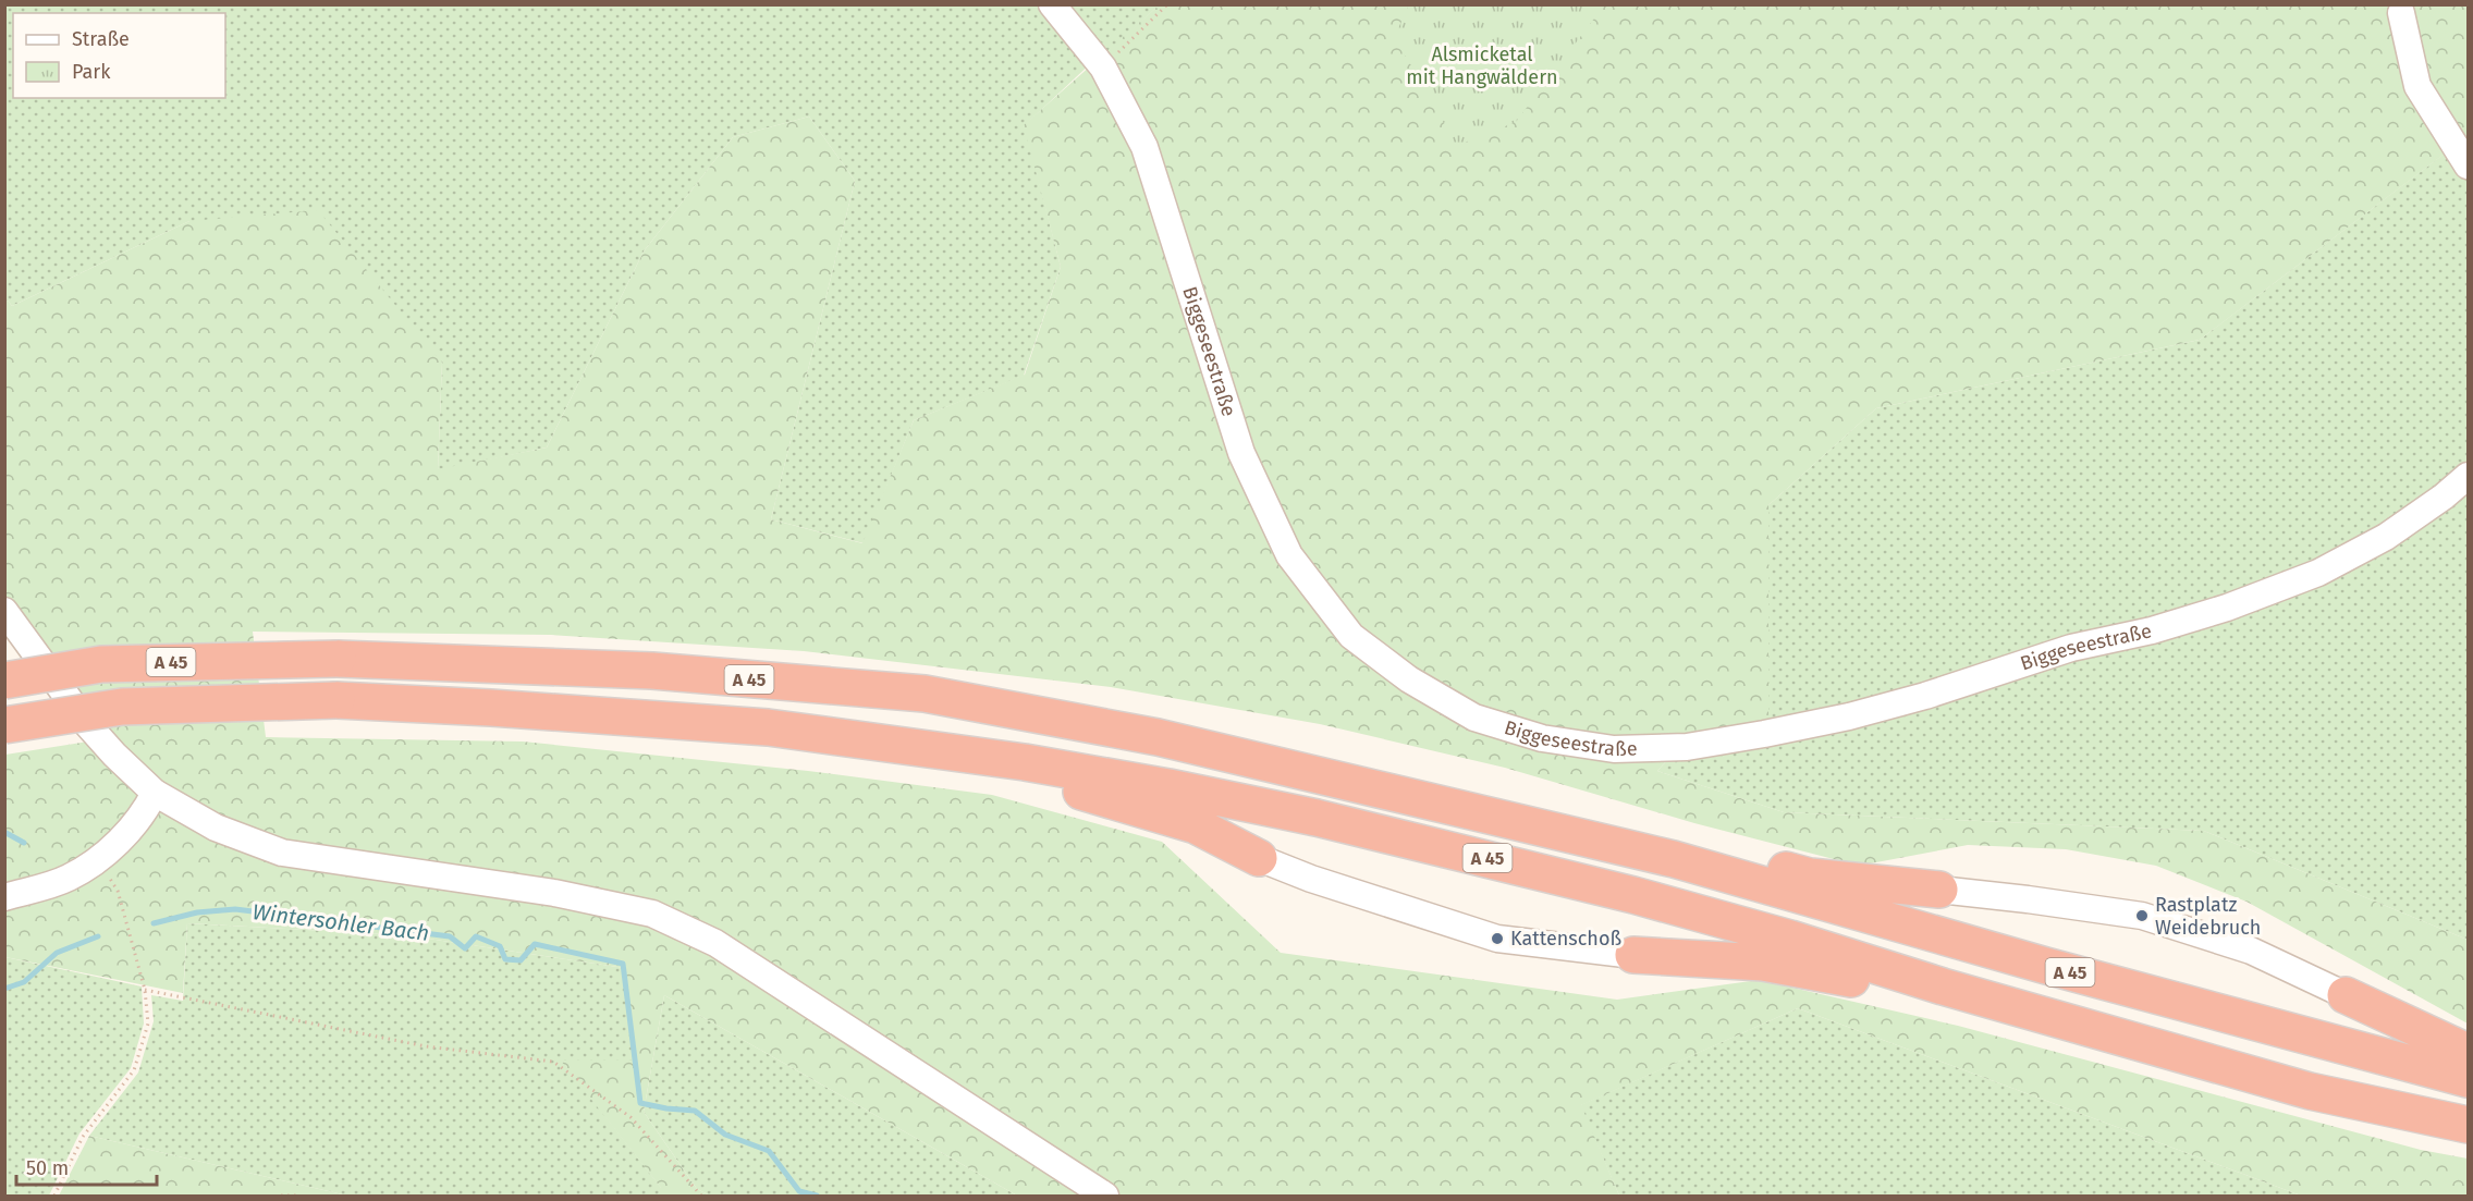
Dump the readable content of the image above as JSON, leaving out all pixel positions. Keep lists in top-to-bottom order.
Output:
{
  "streets": {
    "highway": ["A 45"],
    "street": ["Biggeseestraße"]
  },
  "water": ["Wintersohler Bach"],
  "parks": ["Alsmicketal mit Hangwäldern"],
  "places": ["Rastplatz Weidebruch", "Kattenschoß"],
  "legend": ["Straße", "Park"],
  "scale_bar": "50 m"
}
